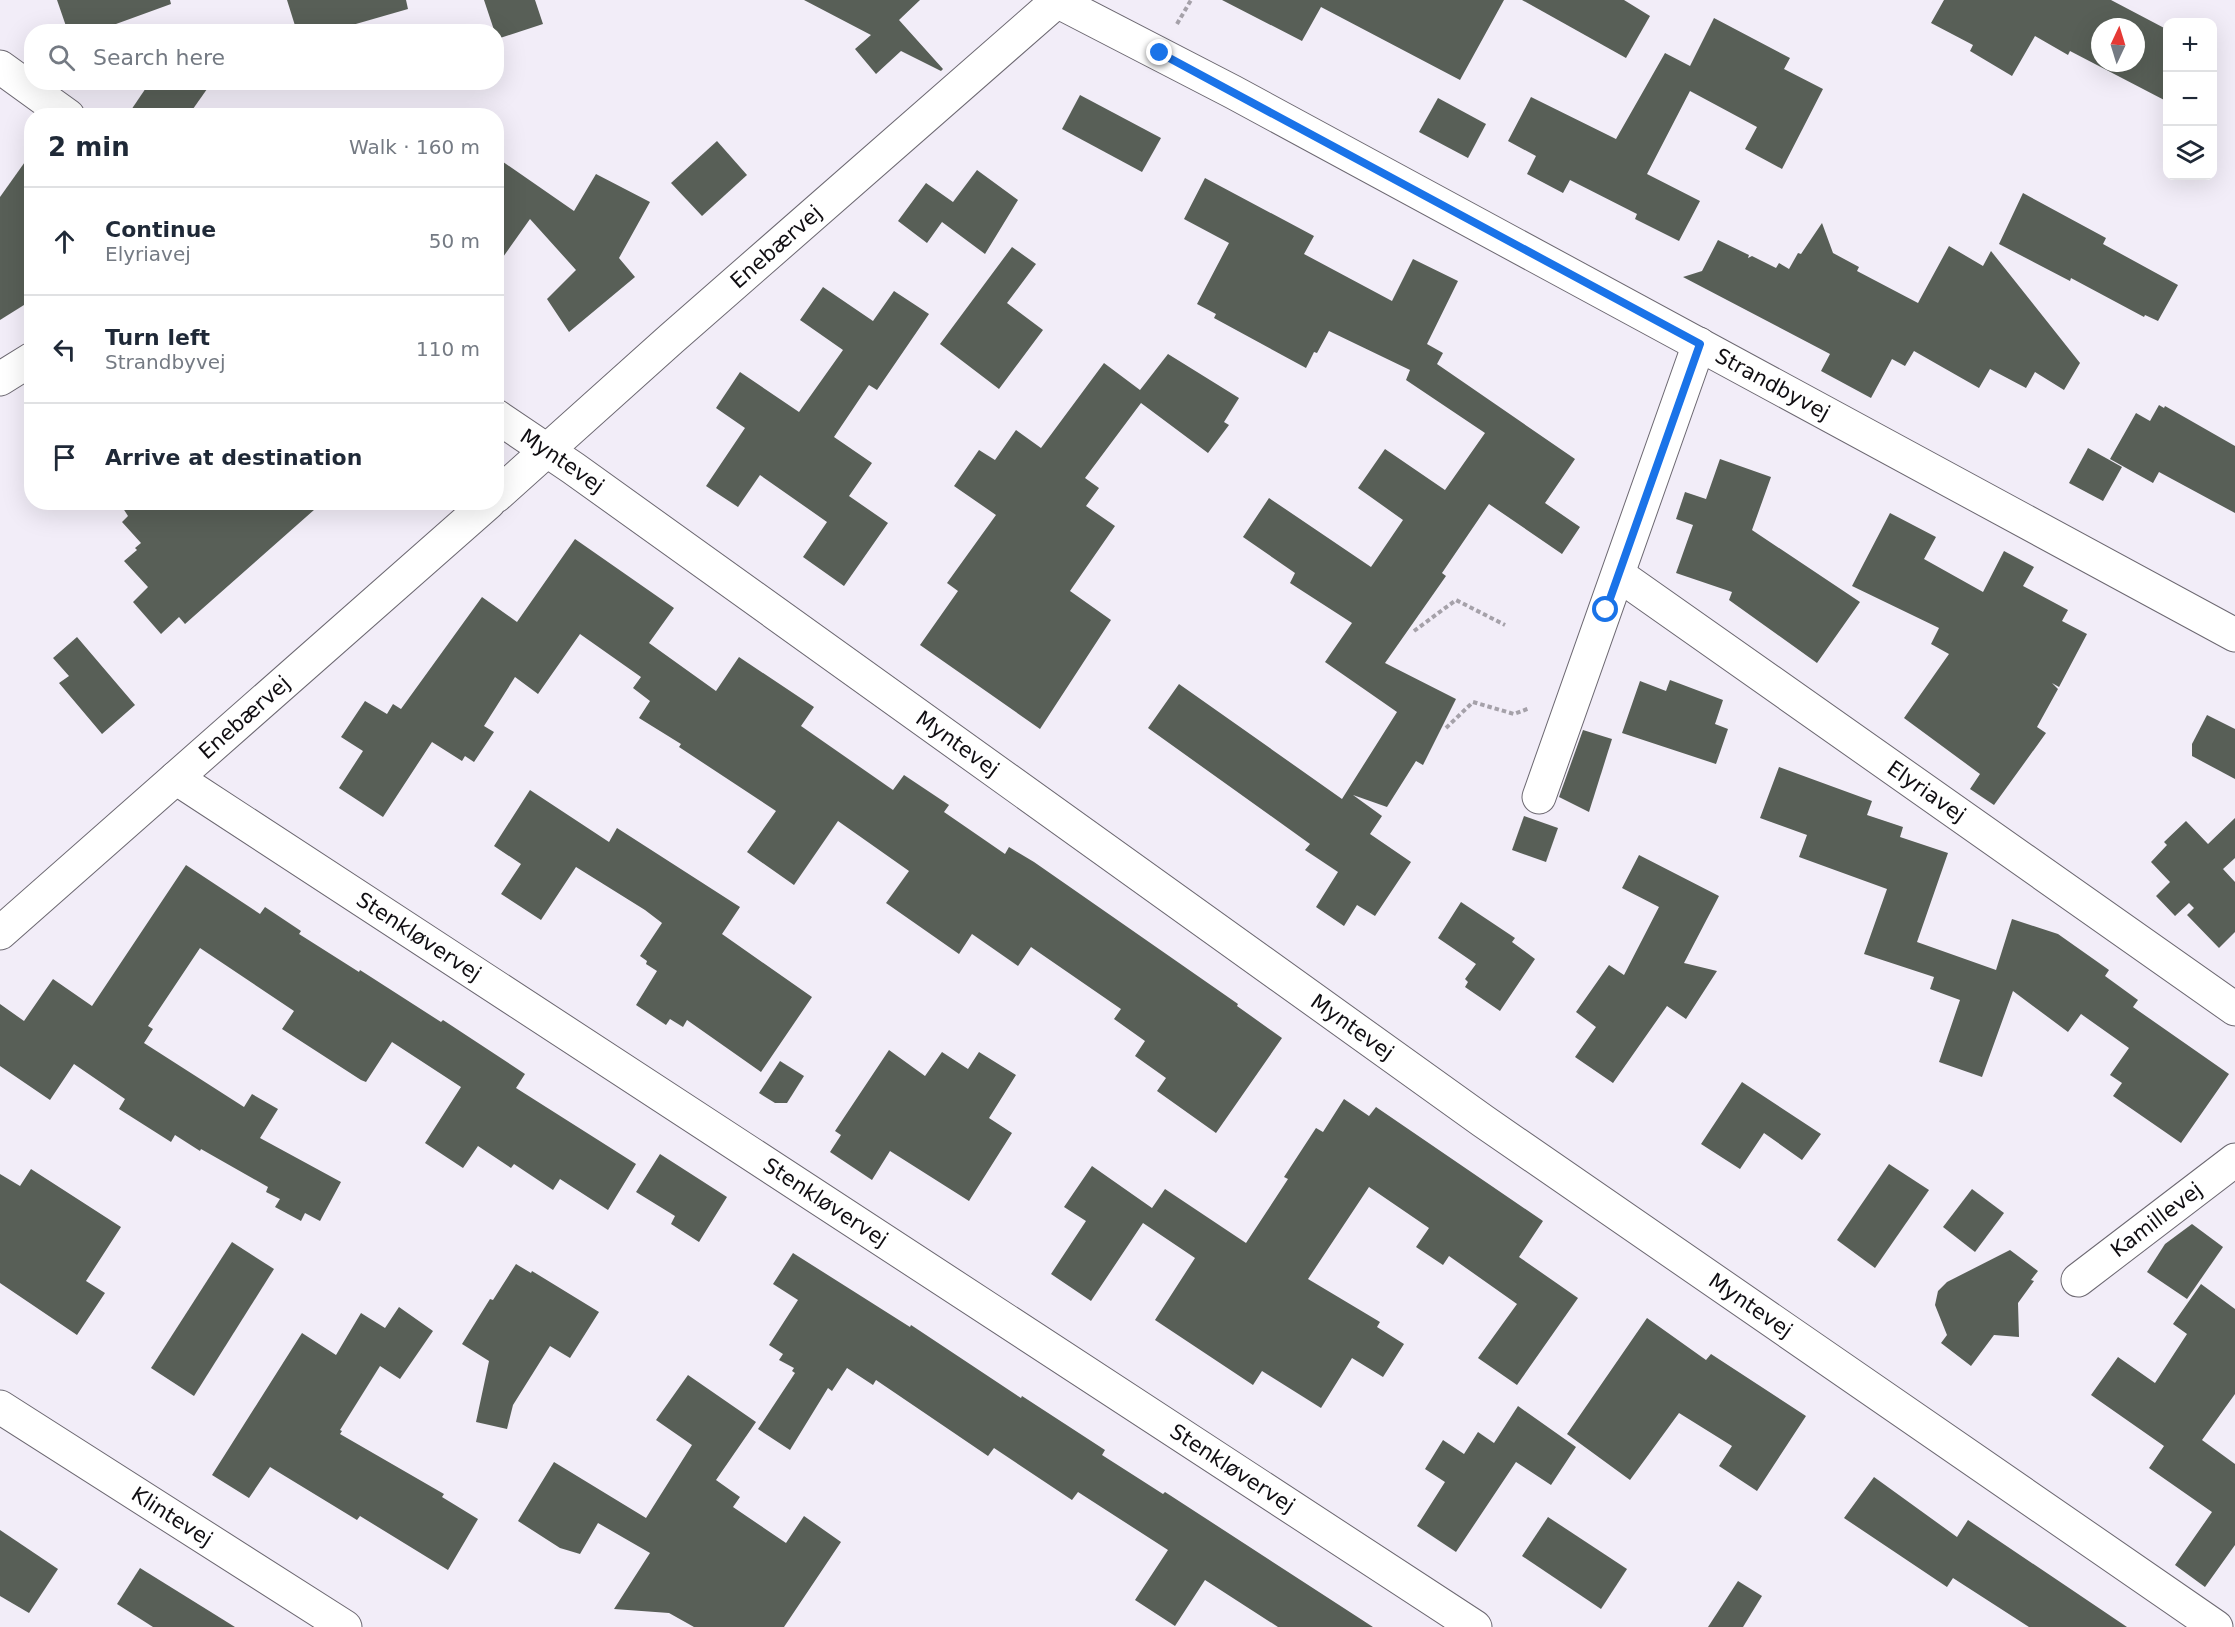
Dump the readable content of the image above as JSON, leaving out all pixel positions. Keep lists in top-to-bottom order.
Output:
{
  "streets": {
    "street": [
      "Enebærvej",
      "Strandbyvej",
      "Myntevej",
      "Elyriavej",
      "Stenkløvervej",
      "Kamillevej",
      "Klintevej"
    ]
  },
  "crossings": [
    ["Enebærvej", "Strandbyvej"],
    ["Enebærvej", "Myntevej"],
    ["Enebærvej", "Stenkløvervej"]
  ],
  "north": "top",
  "page": {
    "map_buttons": ["+", "−"],
    "search": "Search here",
    "heading": ["2 min", "Walk · 160 m"],
    "list": [
      ["Continue", "Elyriavej", "50 m"],
      ["Turn left", "Strandbyvej", "110 m"],
      "Arrive at destination"
    ]
  }
}
